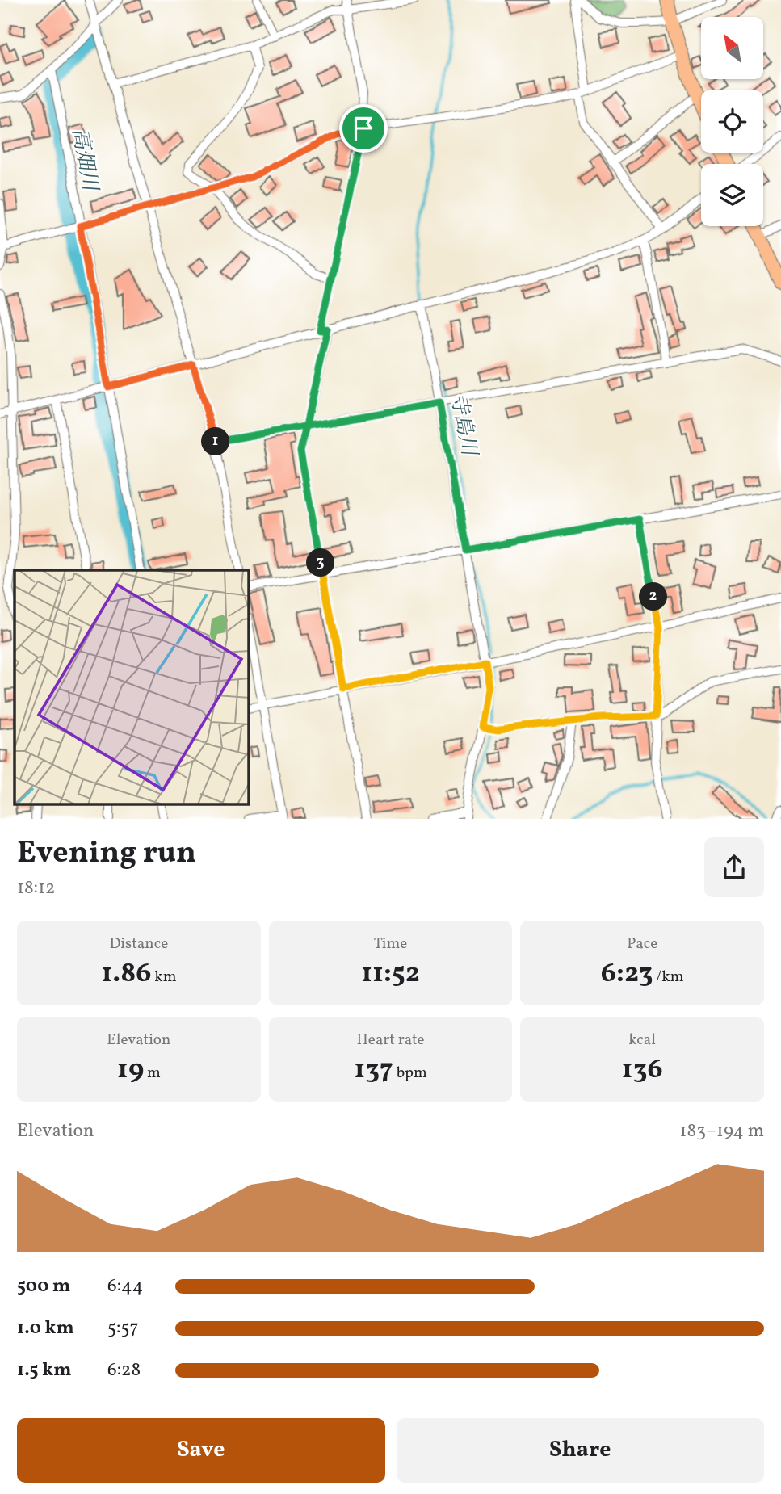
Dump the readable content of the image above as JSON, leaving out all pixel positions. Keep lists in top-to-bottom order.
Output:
{
  "water": ["高畑川", "寺島川"],
  "north": "top left",
  "page": {
    "pins": ["1", "3", "2"],
    "heading": ["Evening run", "18:12"],
    "stats": [
      ["Distance", "1.86 km"],
      ["Time", "11:52"],
      ["Pace", "6:23 /km"],
      ["Elevation", "19 m"],
      ["Heart rate", "137 bpm"],
      ["kcal", "136"]
    ],
    "chart": ["Elevation", "183–194 m"],
    "list": [
      {
        "name": "500 m",
        "note": "6:44"
      },
      {
        "name": "1.0 km",
        "note": "5:57"
      },
      {
        "name": "1.5 km",
        "note": "6:28"
      }
    ],
    "buttons": ["Save", "Share"]
  }
}
